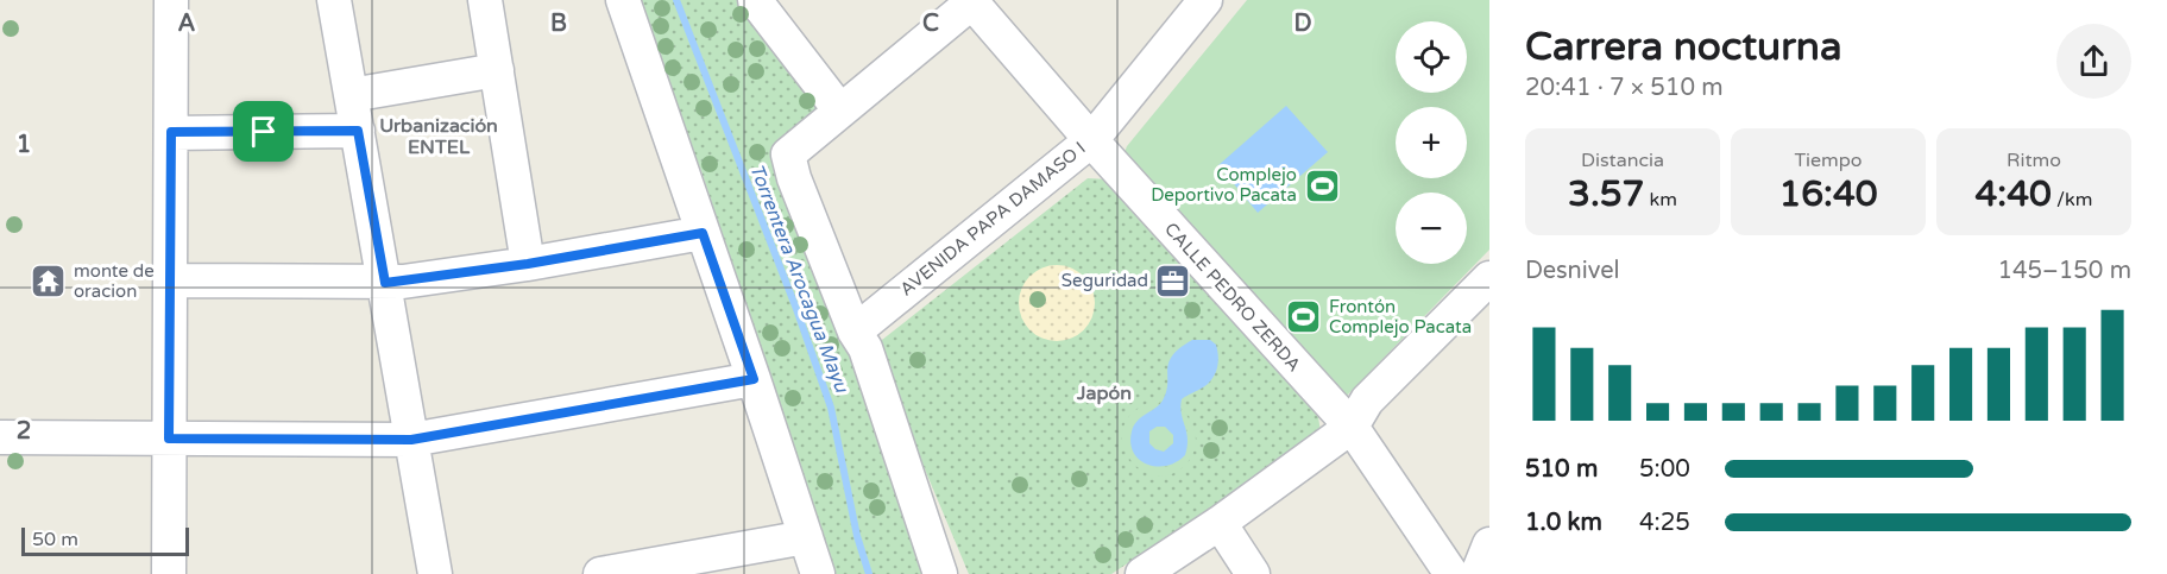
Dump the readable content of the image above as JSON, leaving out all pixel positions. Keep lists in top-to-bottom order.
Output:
{
  "streets": {
    "street": ["AVENIDA PAPA DAMASO I", "CALLE PEDRO ZERDA"]
  },
  "crossings": [
    ["AVENIDA PAPA DAMASO I", "CALLE PEDRO ZERDA"]
  ],
  "districts": ["Urbanización ENTEL", "Japón"],
  "water": ["Torrentera Arocagua Mayu"],
  "places": {
    "sports": ["Complejo Deportivo Pacata", "Frontón Complejo Pacata"],
    "office": ["Seguridad"],
    "temple": ["monte de oracion"]
  },
  "scale_bar": "50 m",
  "page": {
    "heading": ["Carrera nocturna", "20:41 · 7 × 510 m"],
    "map_buttons": ["+", "−"],
    "stats": [
      ["Distancia", "3.57 km"],
      ["Tiempo", "16:40"],
      ["Ritmo", "4:40 /km"]
    ],
    "chart": ["Desnivel", "145–150 m"],
    "list": [
      {
        "name": "510 m",
        "note": "5:00"
      },
      {
        "name": "1.0 km",
        "note": "4:25"
      }
    ],
    "scale": "50 m"
  },
  "grid": {
    "columns": [
      "A",
      "B",
      "C",
      "D"
    ],
    "rows": ["1", "2"]
  }
}
